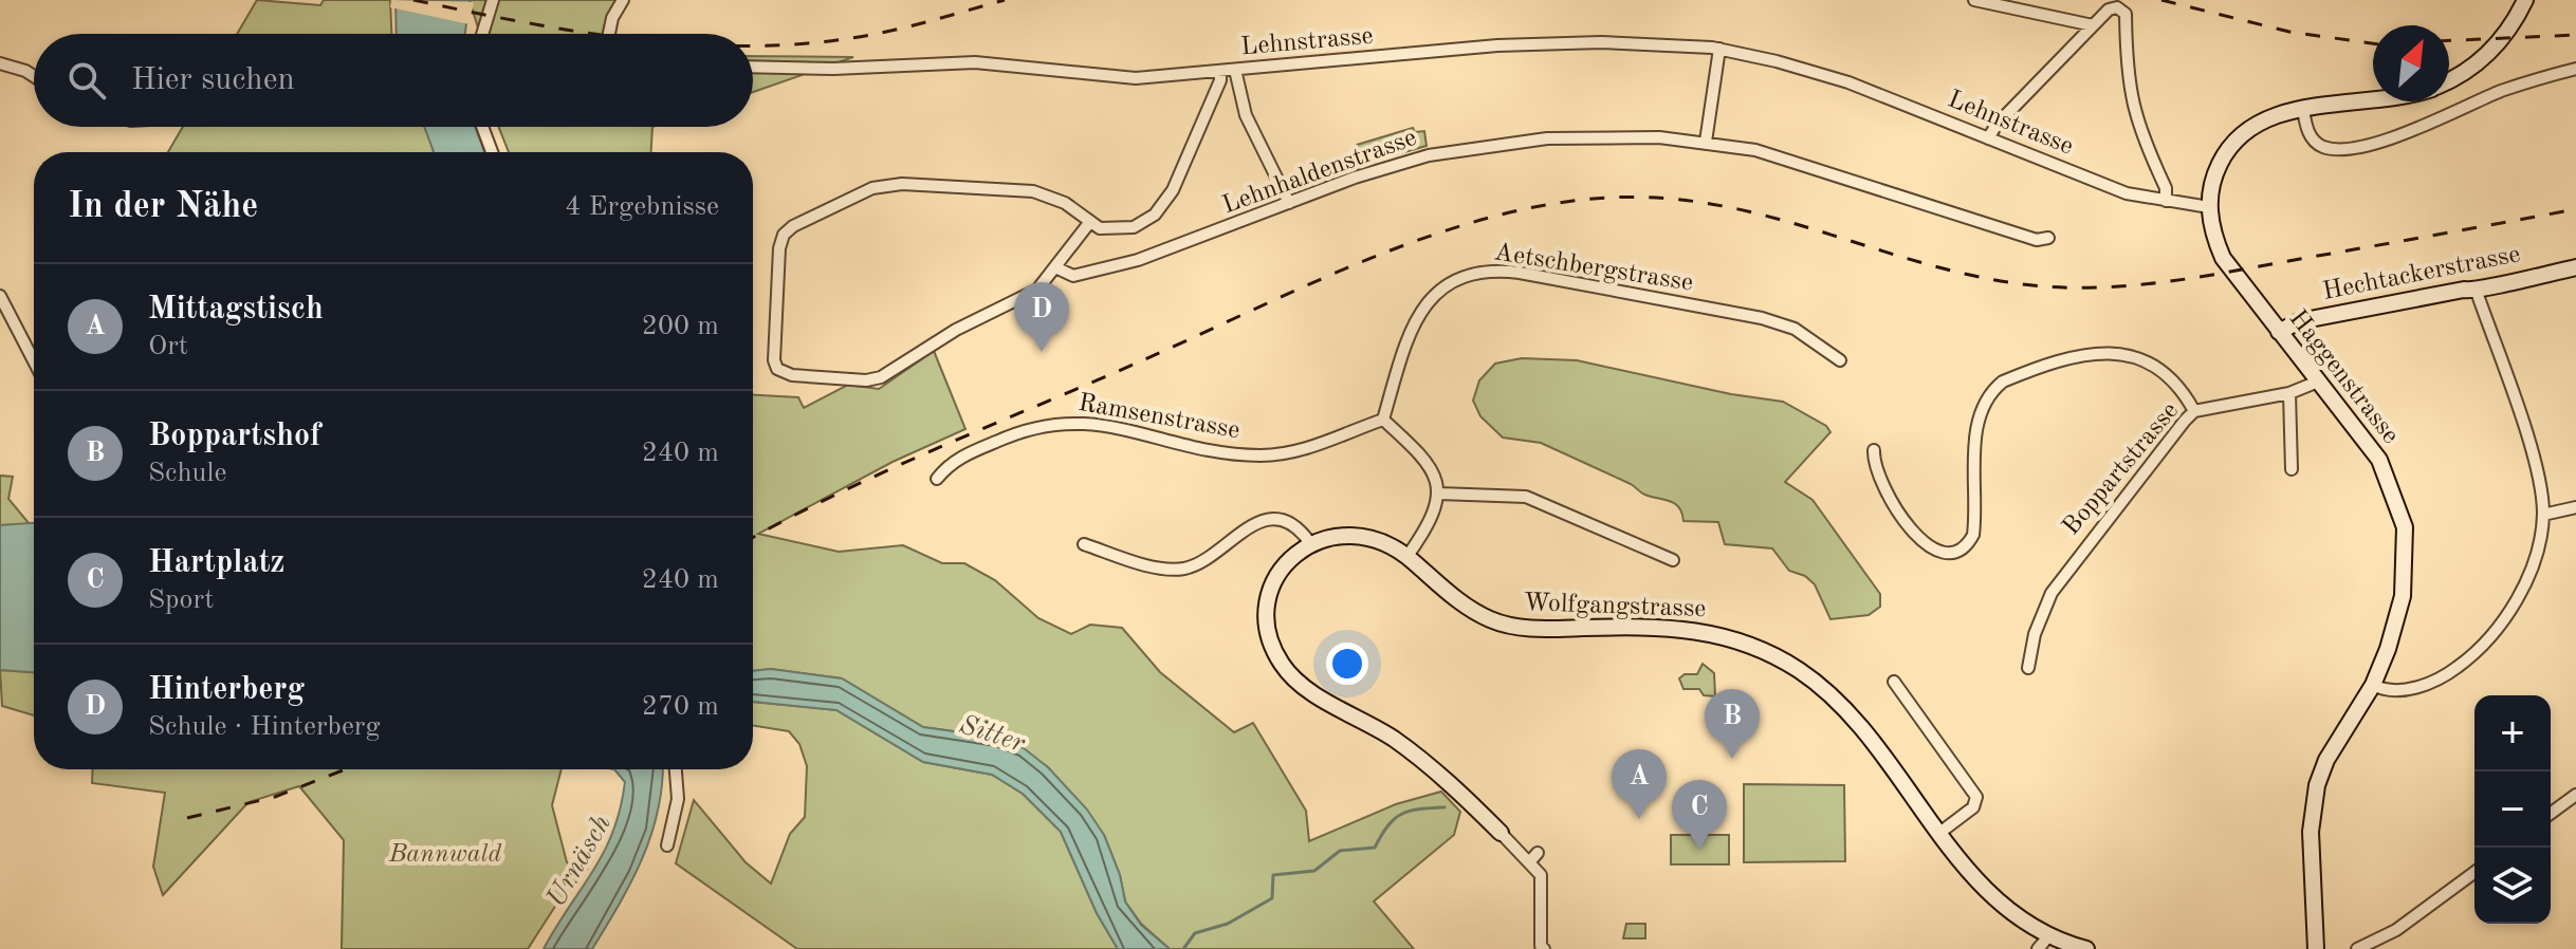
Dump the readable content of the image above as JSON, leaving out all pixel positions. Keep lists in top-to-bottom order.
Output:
{
  "streets": {
    "street": [
      "Lehnstrasse",
      "Lehnhaldenstrasse",
      "Aetschbergstrasse",
      "Hechtackerstrasse",
      "Haggenstrasse",
      "Ramsenstrasse",
      "Boppartstrasse",
      "Wolfgangstrasse"
    ]
  },
  "crossings": [
    ["Lehnstrasse", "Haggenstrasse"],
    ["Aetschbergstrasse", "Ramsenstrasse"],
    ["Hechtackerstrasse", "Haggenstrasse"],
    ["Haggenstrasse", "Boppartstrasse"]
  ],
  "water": ["Sitter", "Urnäsch"],
  "parks": ["Bannwald"],
  "north": "top right",
  "page": {
    "search": "Hier suchen",
    "heading": ["In der Nähe", "4 Ergebnisse"],
    "list": [
      {
        "mark": "A",
        "name": "Mittagstisch",
        "note": "Ort",
        "value": "200 m"
      },
      {
        "mark": "B",
        "name": "Boppartshof",
        "note": "Schule",
        "value": "240 m"
      },
      {
        "mark": "C",
        "name": "Hartplatz",
        "note": "Sport",
        "value": "240 m"
      },
      {
        "mark": "D",
        "name": "Hinterberg",
        "note": "Schule · Hinterberg",
        "value": "270 m"
      }
    ],
    "pins": [
      "D",
      "B",
      "A",
      "C"
    ],
    "map_buttons": ["+", "−"]
  }
}
